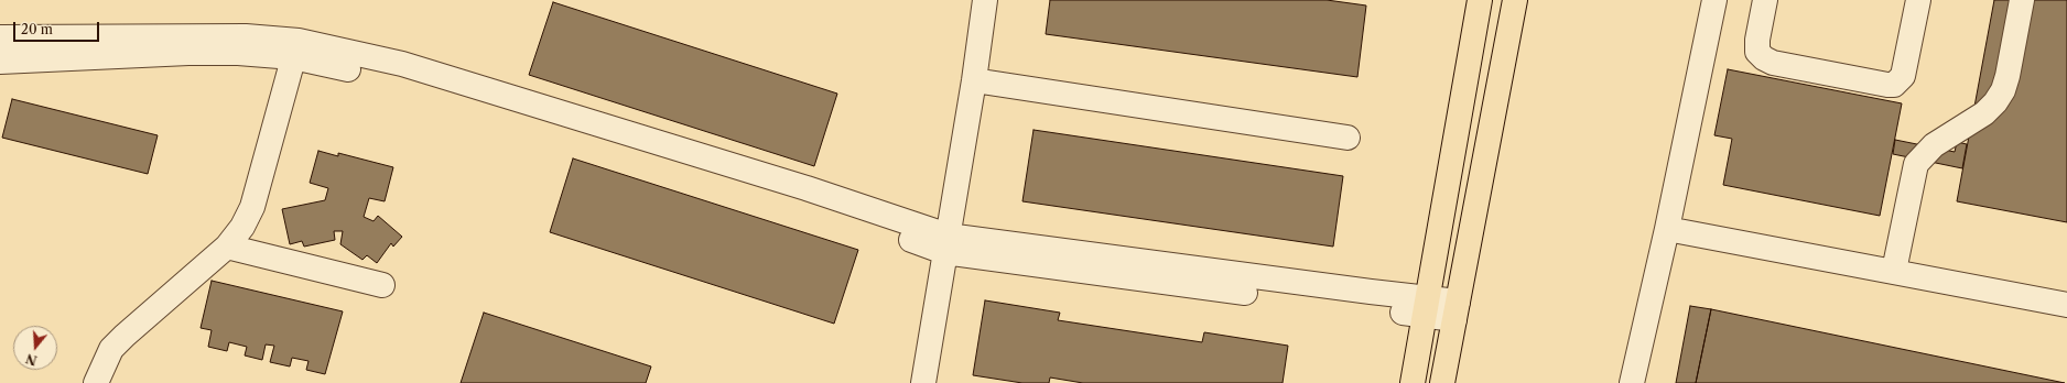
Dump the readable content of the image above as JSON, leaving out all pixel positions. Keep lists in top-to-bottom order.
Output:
{
  "scale_bar": "20 m",
  "north": "bottom"
}
